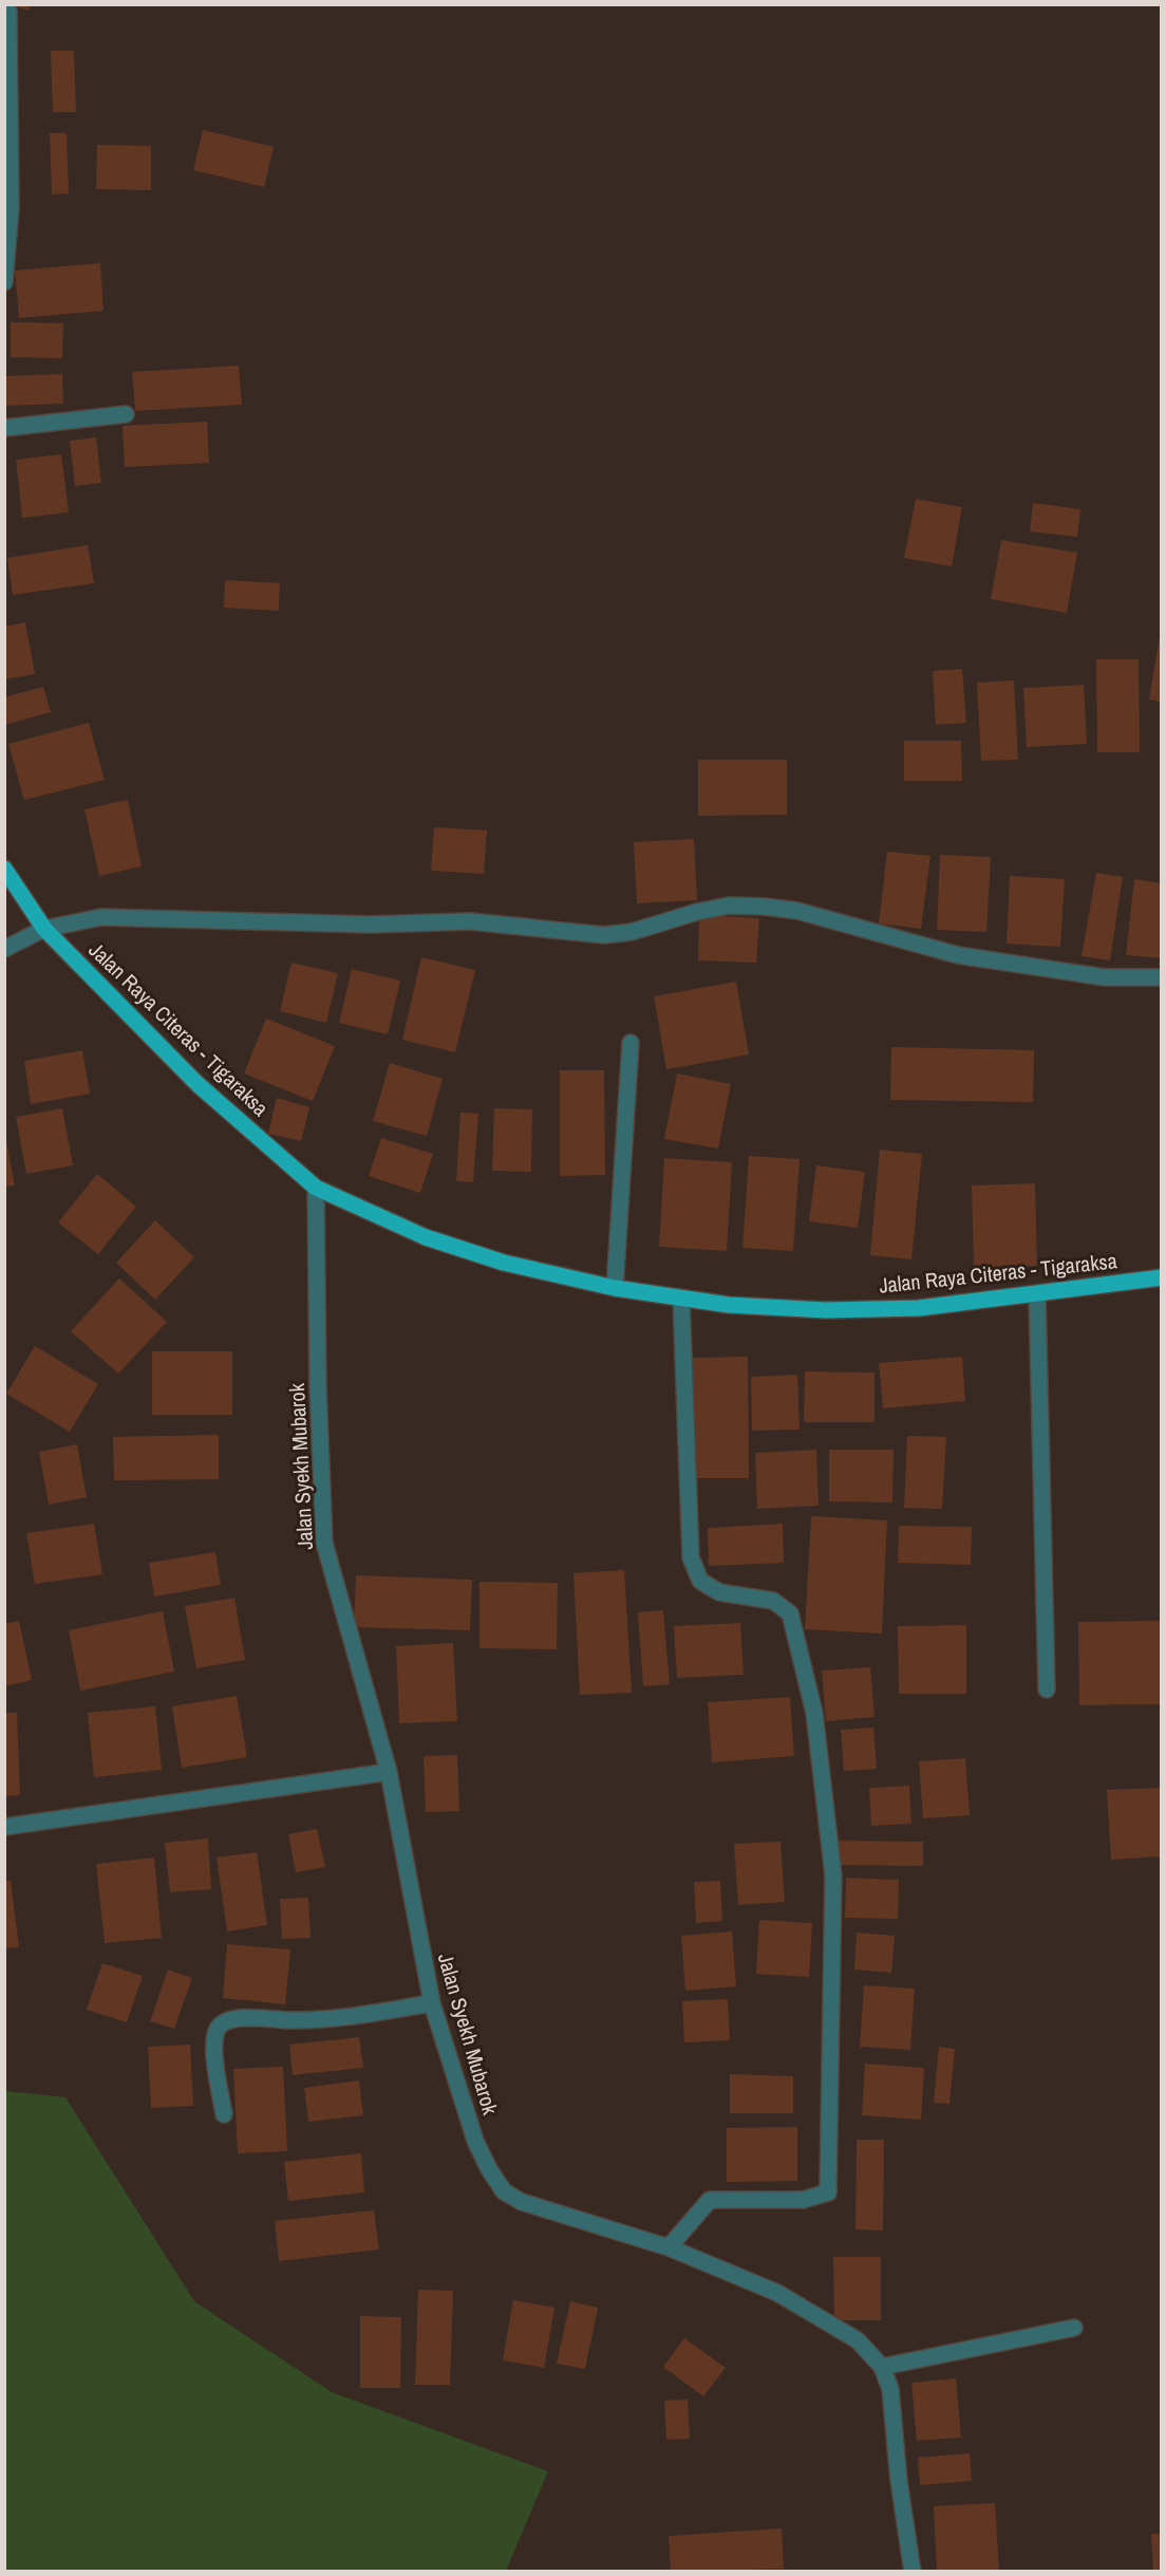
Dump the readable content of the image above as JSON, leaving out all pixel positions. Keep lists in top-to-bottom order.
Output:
{
  "streets": {
    "main road": ["Jalan Raya Citeras - Tigaraksa"],
    "street": ["Jalan Syekh Mubarok"]
  },
  "crossings": [
    ["Jalan Raya Citeras - Tigaraksa", "Jalan Syekh Mubarok"]
  ]
}
